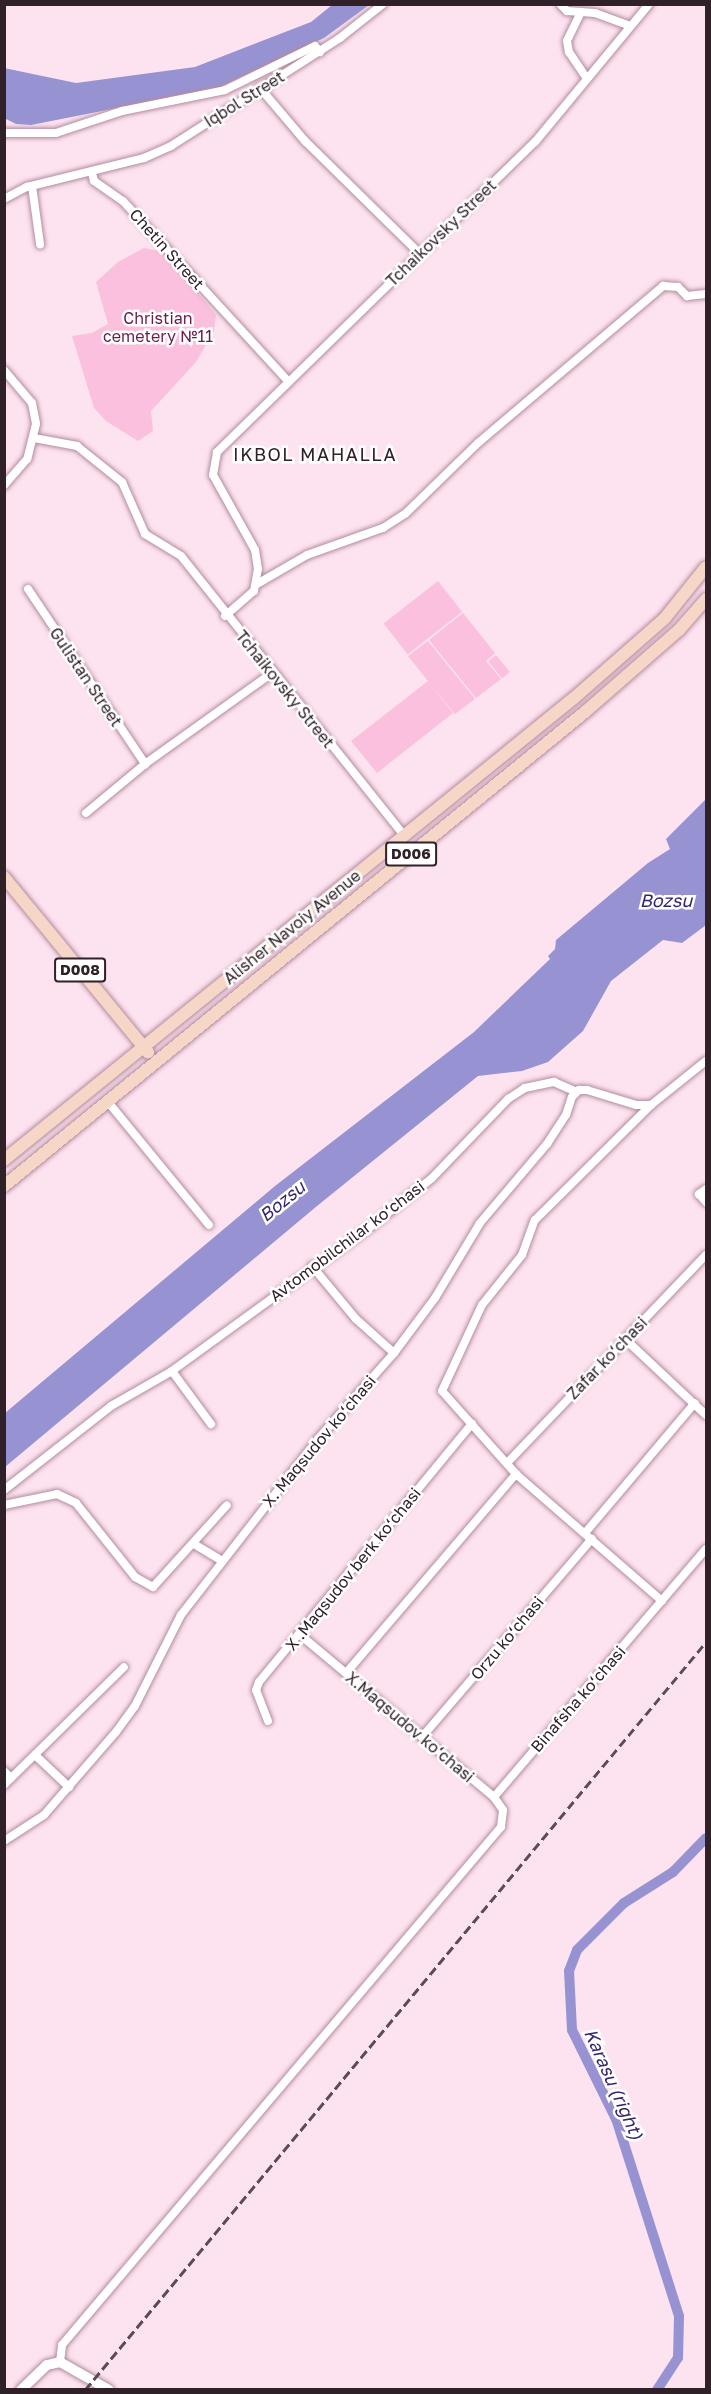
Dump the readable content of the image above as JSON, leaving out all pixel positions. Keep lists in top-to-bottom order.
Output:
{
  "streets": {
    "main road": ["D006", "Alisher Navoiy Avenue", "D008"],
    "street": [
      "Iqbol Street",
      "Tchaikovsky Street",
      "Chetin Street",
      "Gulistan Street",
      "Avtomobilchilar ko‘chasi",
      "Zafar ko‘chasi",
      "X. Maqsudov ko‘chasi",
      "X .Maqsudov berk ko‘chasi",
      "Orzu ko‘chasi",
      "Binafsha ko‘chasi",
      "X.Maqsudov ko‘chasi"
    ]
  },
  "crossings": [
    ["Iqbol Street", "Chetin Street"],
    ["Tchaikovsky Street", "Chetin Street"],
    ["Tchaikovsky Street", "Alisher Navoiy Avenue"],
    ["Alisher Navoiy Avenue", "D008"],
    ["Avtomobilchilar ko‘chasi", "X. Maqsudov ko‘chasi"],
    ["X .Maqsudov berk ko‘chasi", "X.Maqsudov ko‘chasi"],
    ["Orzu ko‘chasi", "X.Maqsudov ko‘chasi"],
    ["Binafsha ko‘chasi", "X.Maqsudov ko‘chasi"]
  ],
  "districts": ["IKBOL MAHALLA"],
  "water": ["Bozsu", "Karasu (right)"],
  "parks": ["Christian cemetery №11"]
}
